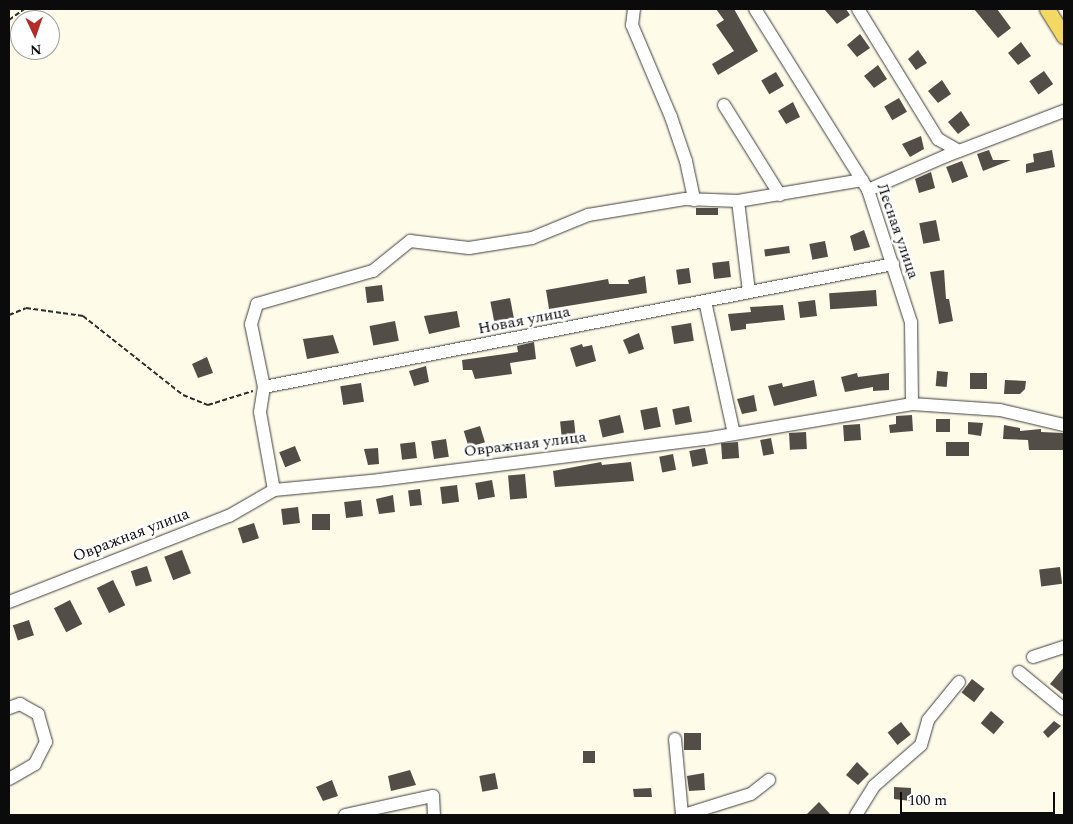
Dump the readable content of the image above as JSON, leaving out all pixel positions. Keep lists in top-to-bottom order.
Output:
{
  "streets": {
    "street": ["Лесная улица", "Новая улица", "Овражная улица"]
  },
  "crossings": [
    ["Лесная улица", "Новая улица"],
    ["Лесная улица", "Овражная улица"]
  ],
  "scale_bar": "100 m",
  "north": "bottom"
}
